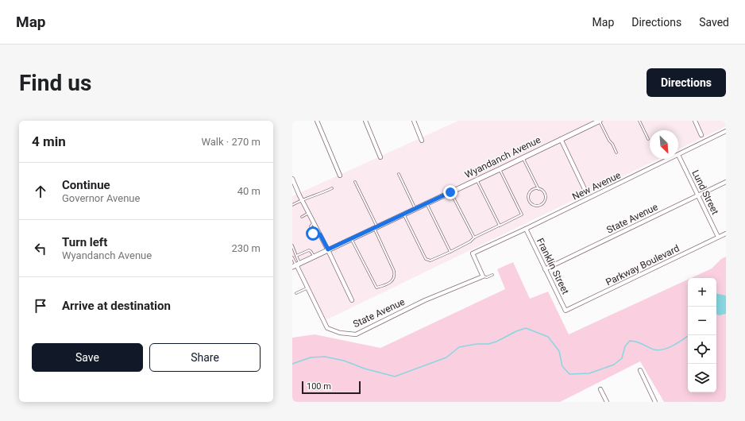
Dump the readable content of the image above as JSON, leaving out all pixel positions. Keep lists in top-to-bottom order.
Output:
{
  "streets": {
    "street": [
      "Wyandanch Avenue",
      "New Avenue",
      "Lund Street",
      "State Avenue",
      "Parkway Boulevard",
      "Franklin Street"
    ]
  },
  "crossings": [
    ["Wyandanch Avenue", "State Avenue"],
    ["New Avenue", "Lund Street"],
    ["New Avenue", "State Avenue"],
    ["New Avenue", "Franklin Street"],
    ["Lund Street", "State Avenue"],
    ["Lund Street", "Parkway Boulevard"],
    ["State Avenue", "Franklin Street"],
    ["Parkway Boulevard", "Franklin Street"]
  ],
  "scale_bar": "100 m",
  "north": "bottom right",
  "page": {
    "header": "Map",
    "nav": ["Map", "Directions", "Saved"],
    "buttons": [
      "Directions",
      ["Save", "Share"]
    ],
    "title": "Find us",
    "heading": ["4 min", "Walk · 270 m"],
    "list": [
      ["Continue", "Governor Avenue", "40 m"],
      ["Turn left", "Wyandanch Avenue", "230 m"],
      "Arrive at destination"
    ],
    "map_buttons": ["+", "−"],
    "scale": "100 m"
  }
}
